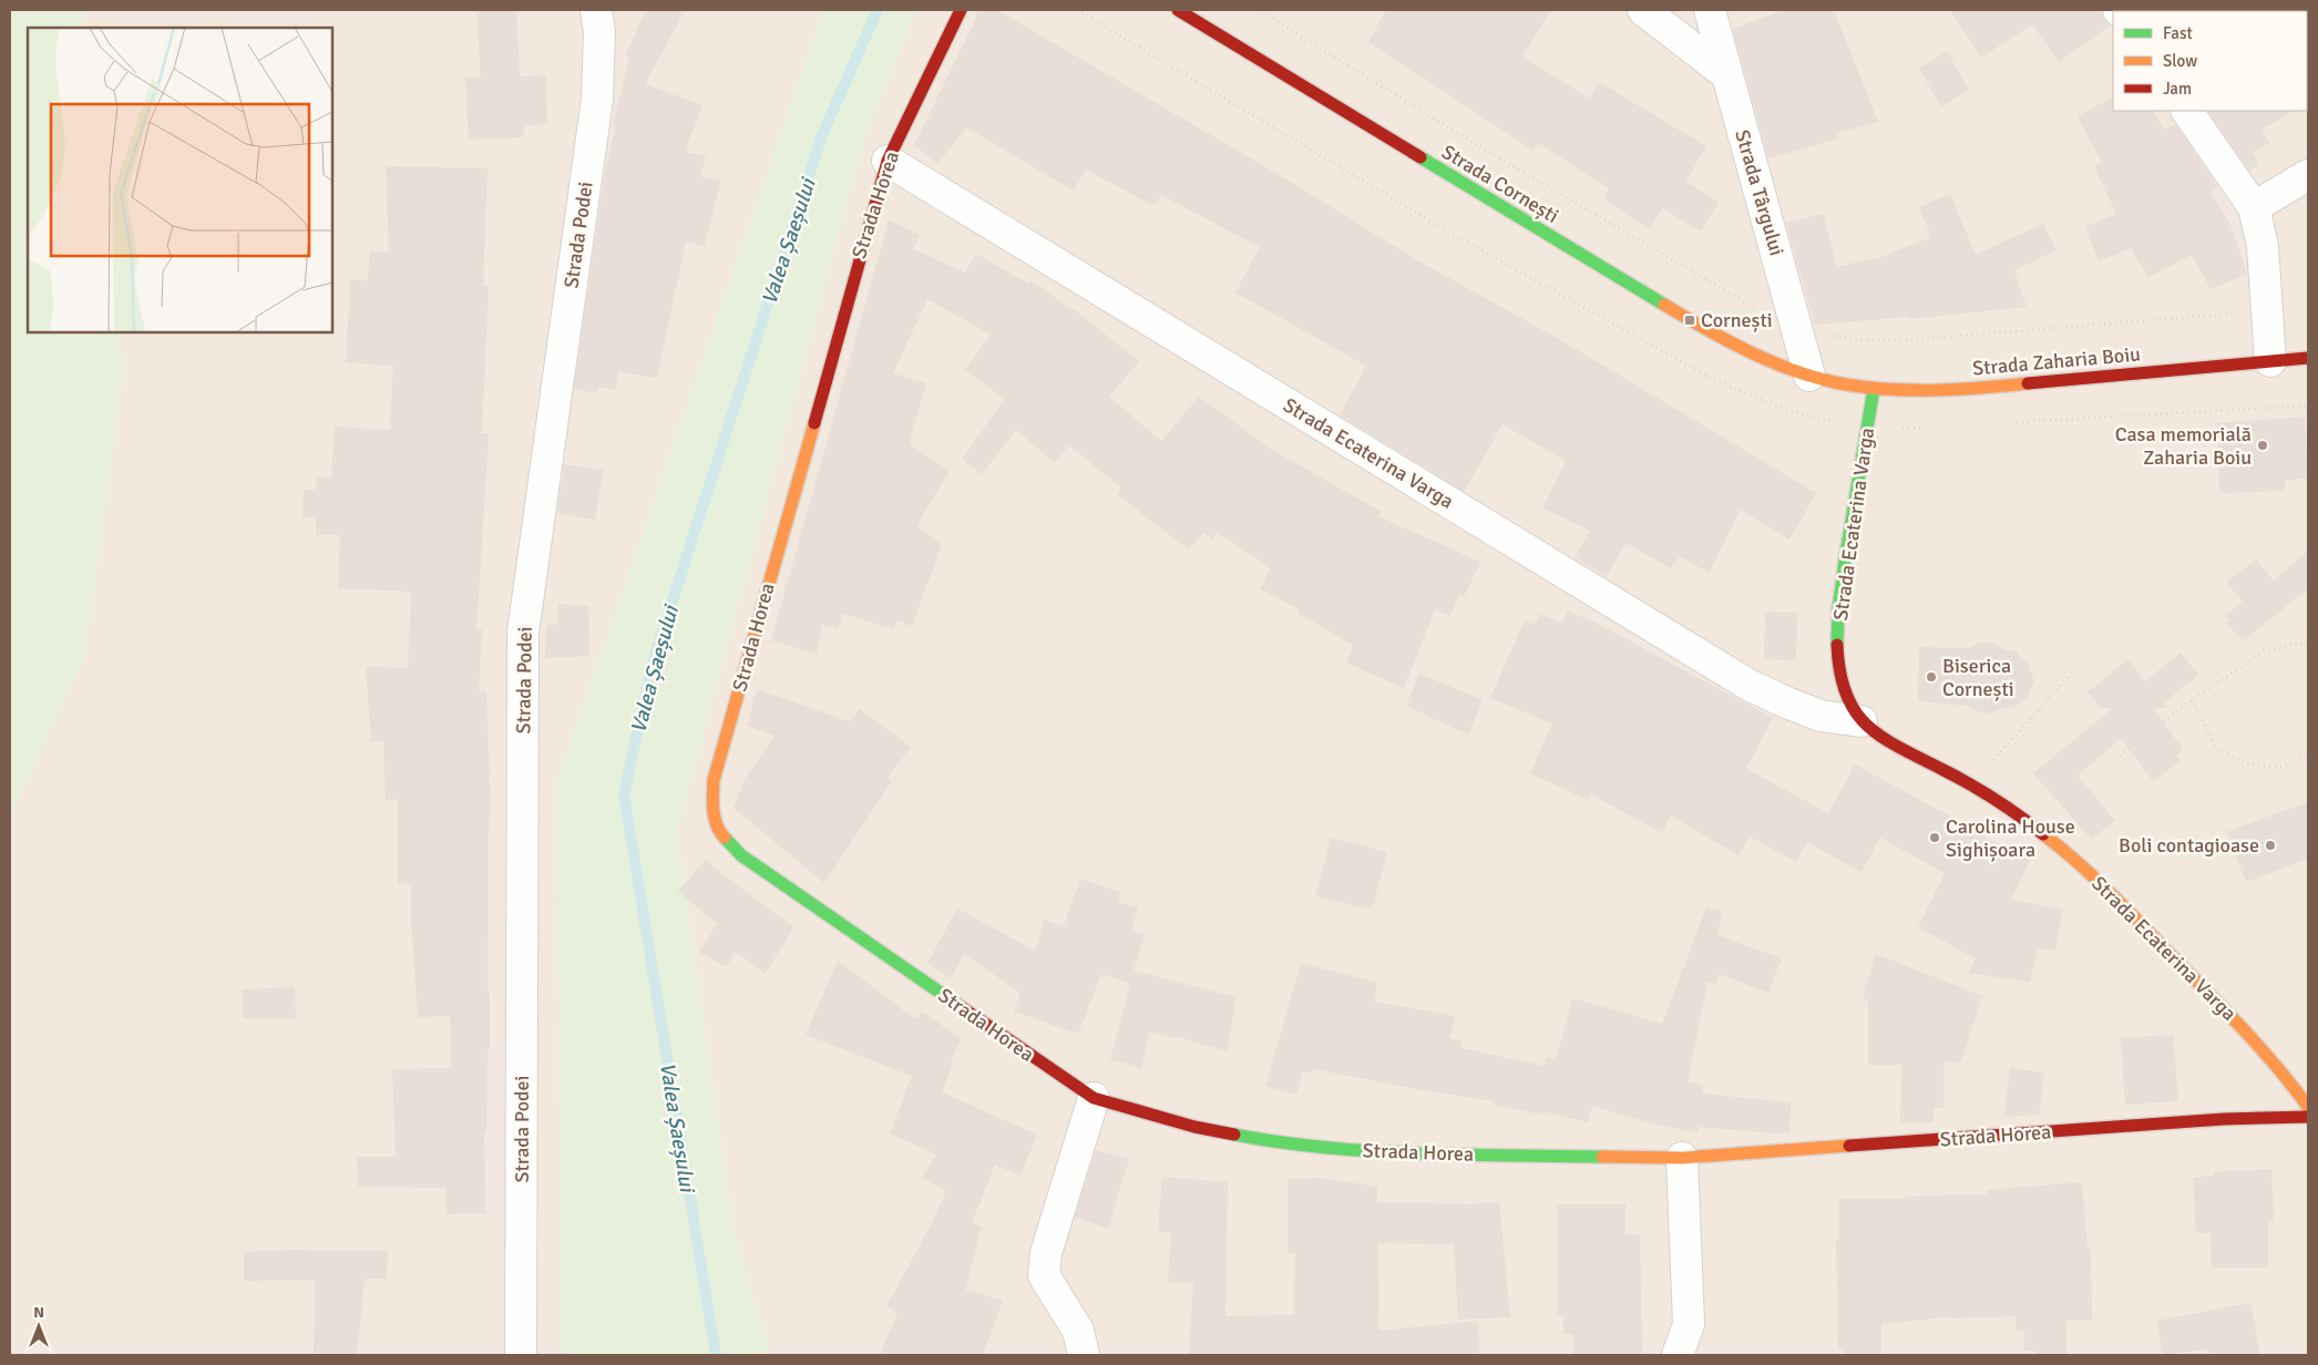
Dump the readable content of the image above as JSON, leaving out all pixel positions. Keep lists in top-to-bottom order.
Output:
{
  "streets": {
    "main road": [
      "Strada Cornești",
      "Strada Horea",
      "Strada Zaharia Boiu",
      "Strada Ecaterina Varga"
    ],
    "street": ["Strada Târgului", "Strada Podei"]
  },
  "crossings": [
    ["Strada Cornești", "Strada Târgului"],
    ["Strada Cornești", "Strada Zaharia Boiu"],
    ["Strada Târgului", "Strada Zaharia Boiu"],
    ["Strada Horea", "Strada Ecaterina Varga"],
    ["Strada Zaharia Boiu", "Strada Ecaterina Varga"]
  ],
  "water": ["Valea Șaeșului"],
  "places": {
    "transit": ["Cornești"],
    "other": [
      "Casa memorială Zaharia Boiu",
      "Biserica Cornești",
      "Carolina House Sighișoara",
      "Boli contagioase"
    ]
  },
  "legend": ["Fast", "Slow", "Jam"],
  "north": "top"
}
